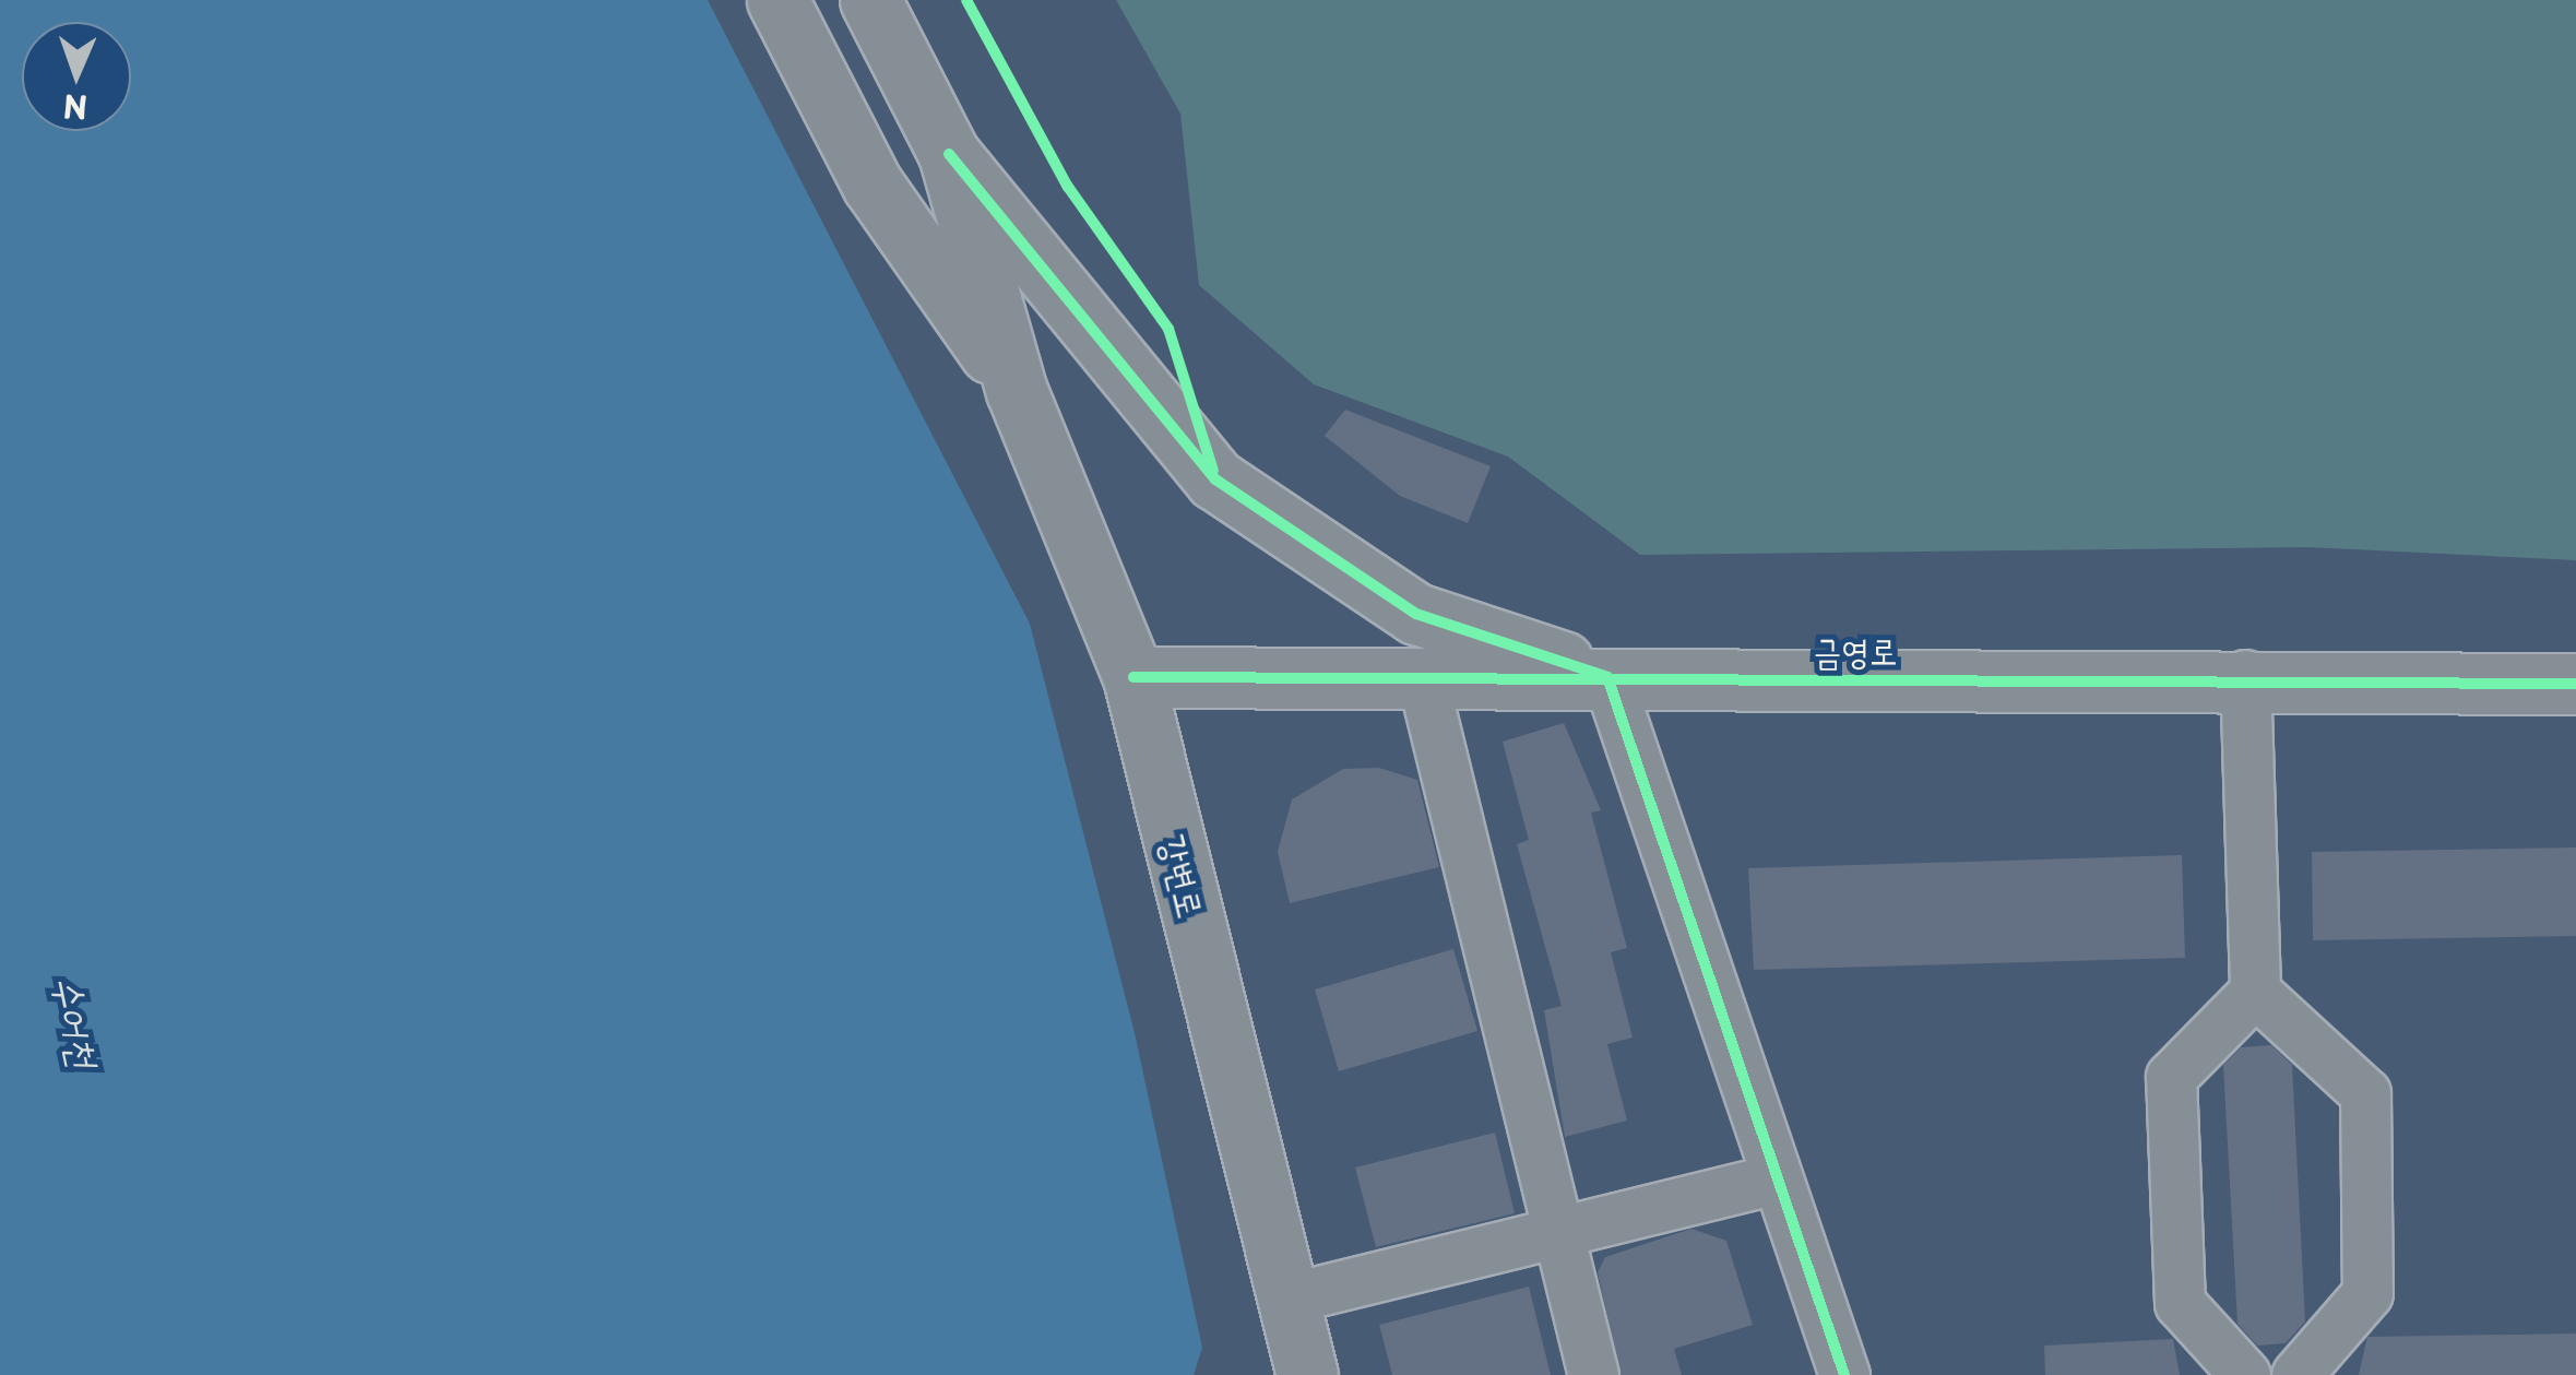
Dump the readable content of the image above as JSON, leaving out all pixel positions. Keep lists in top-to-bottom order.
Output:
{
  "streets": {
    "street": ["금영로", "강변로"]
  },
  "crossings": [
    ["금영로", "강변로"]
  ],
  "water": ["수어천"],
  "north": "bottom"
}
